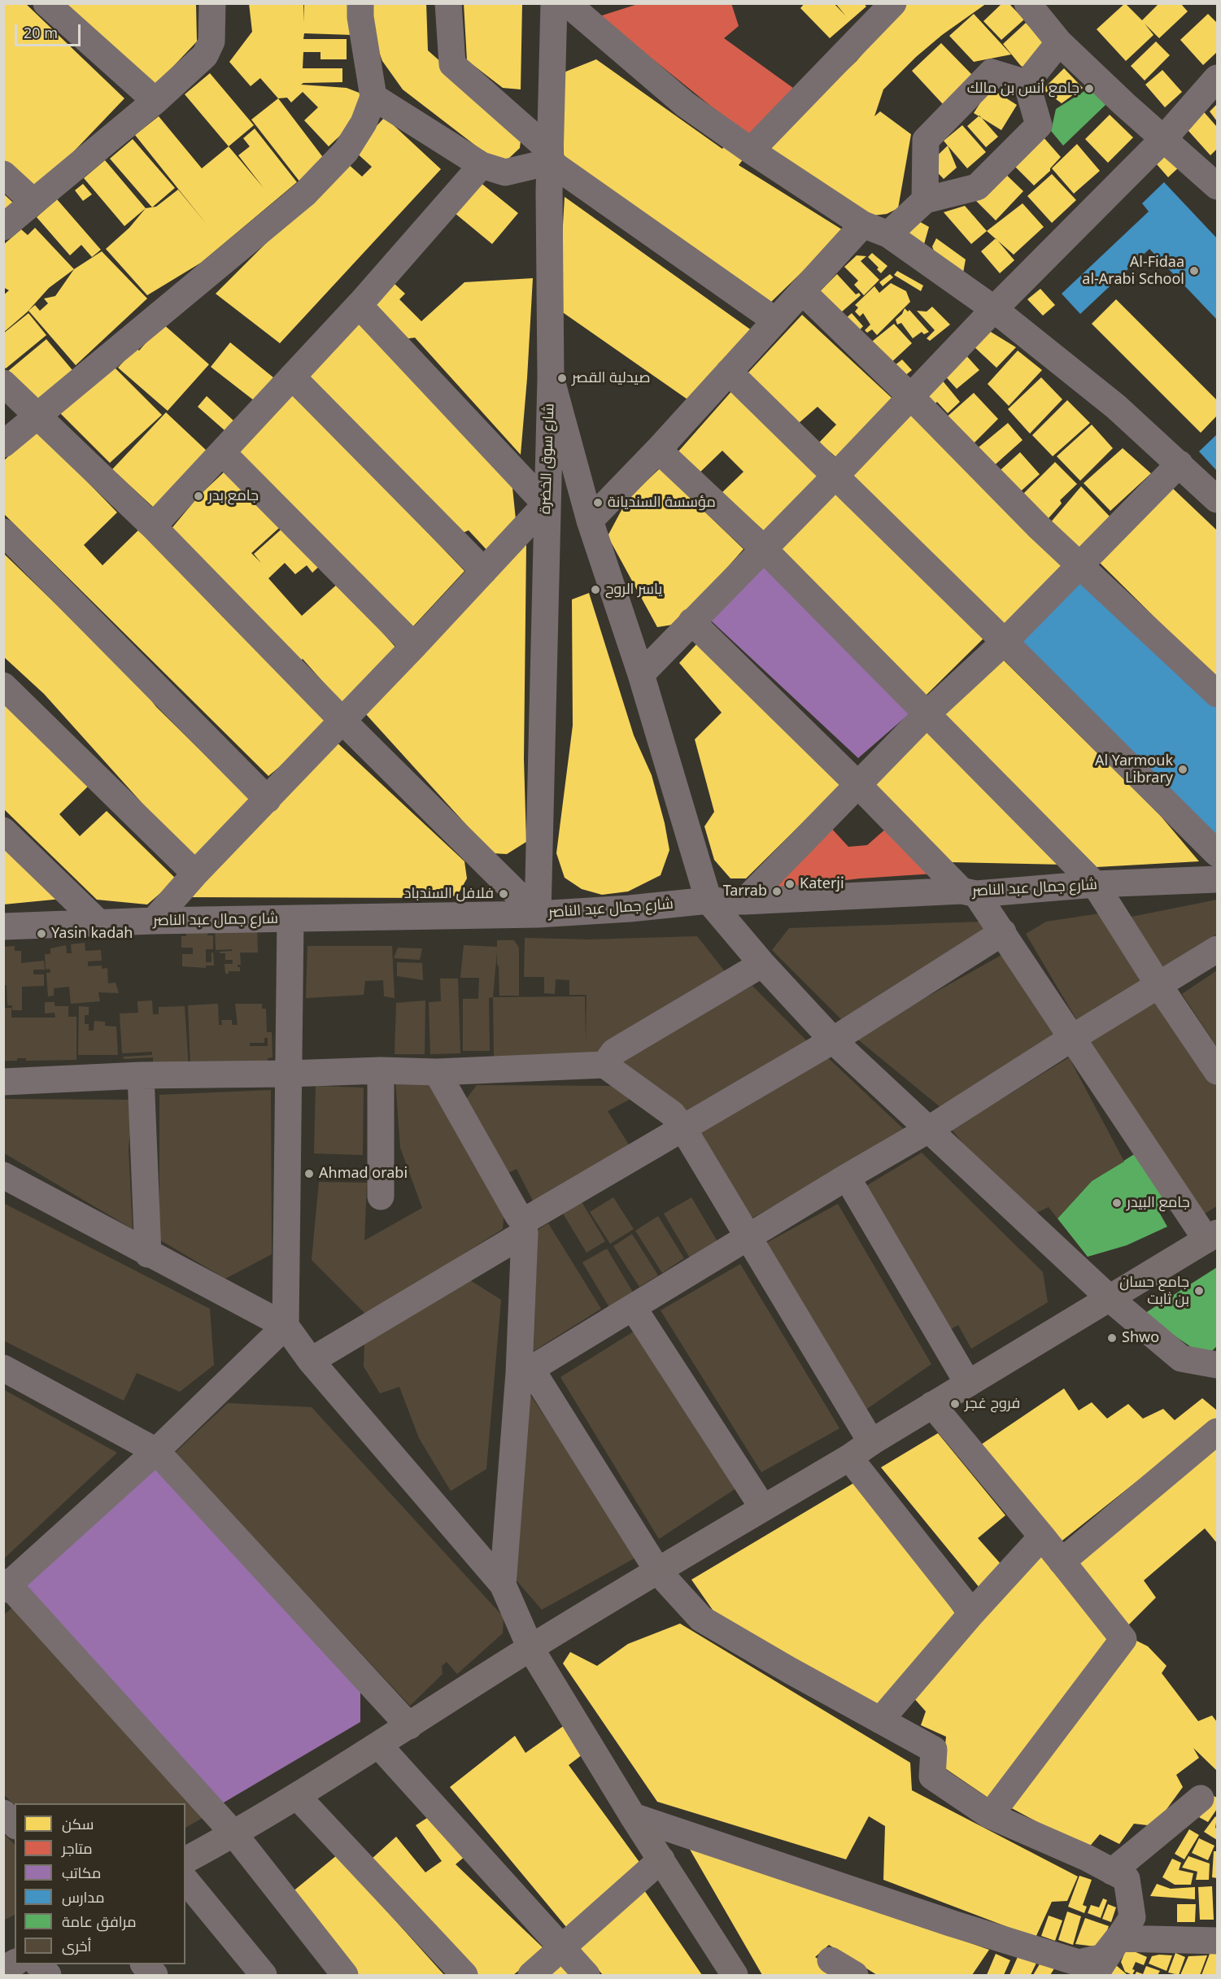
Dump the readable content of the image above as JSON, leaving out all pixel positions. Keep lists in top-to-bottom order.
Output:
{
  "streets": {
    "street": ["شارع سوق الخضرة", "شارع جمال عبد الناصر"]
  },
  "crossings": [
    ["شارع سوق الخضرة", "شارع جمال عبد الناصر"]
  ],
  "places": [
    "جامع أنس بن مالك",
    "Al-Fidaa al-Arabi School",
    "صيدلية القصر",
    "جامع بدر",
    "مؤسسة السنديانة",
    "ياسر الروح",
    "Al Yarmouk Library",
    "Katerji",
    "Tarrab",
    "فلافل السندباد",
    "Yasin kadah",
    "Ahmad orabi",
    "جامع البيدر",
    "جامع حسان بن ثابت",
    "Shwo",
    "فروج غجر"
  ],
  "legend": [
    "سكن",
    "متاجر",
    "مكاتب",
    "مدارس",
    "مرافق عامة",
    "أخرى"
  ],
  "scale_bar": "20 m"
}
